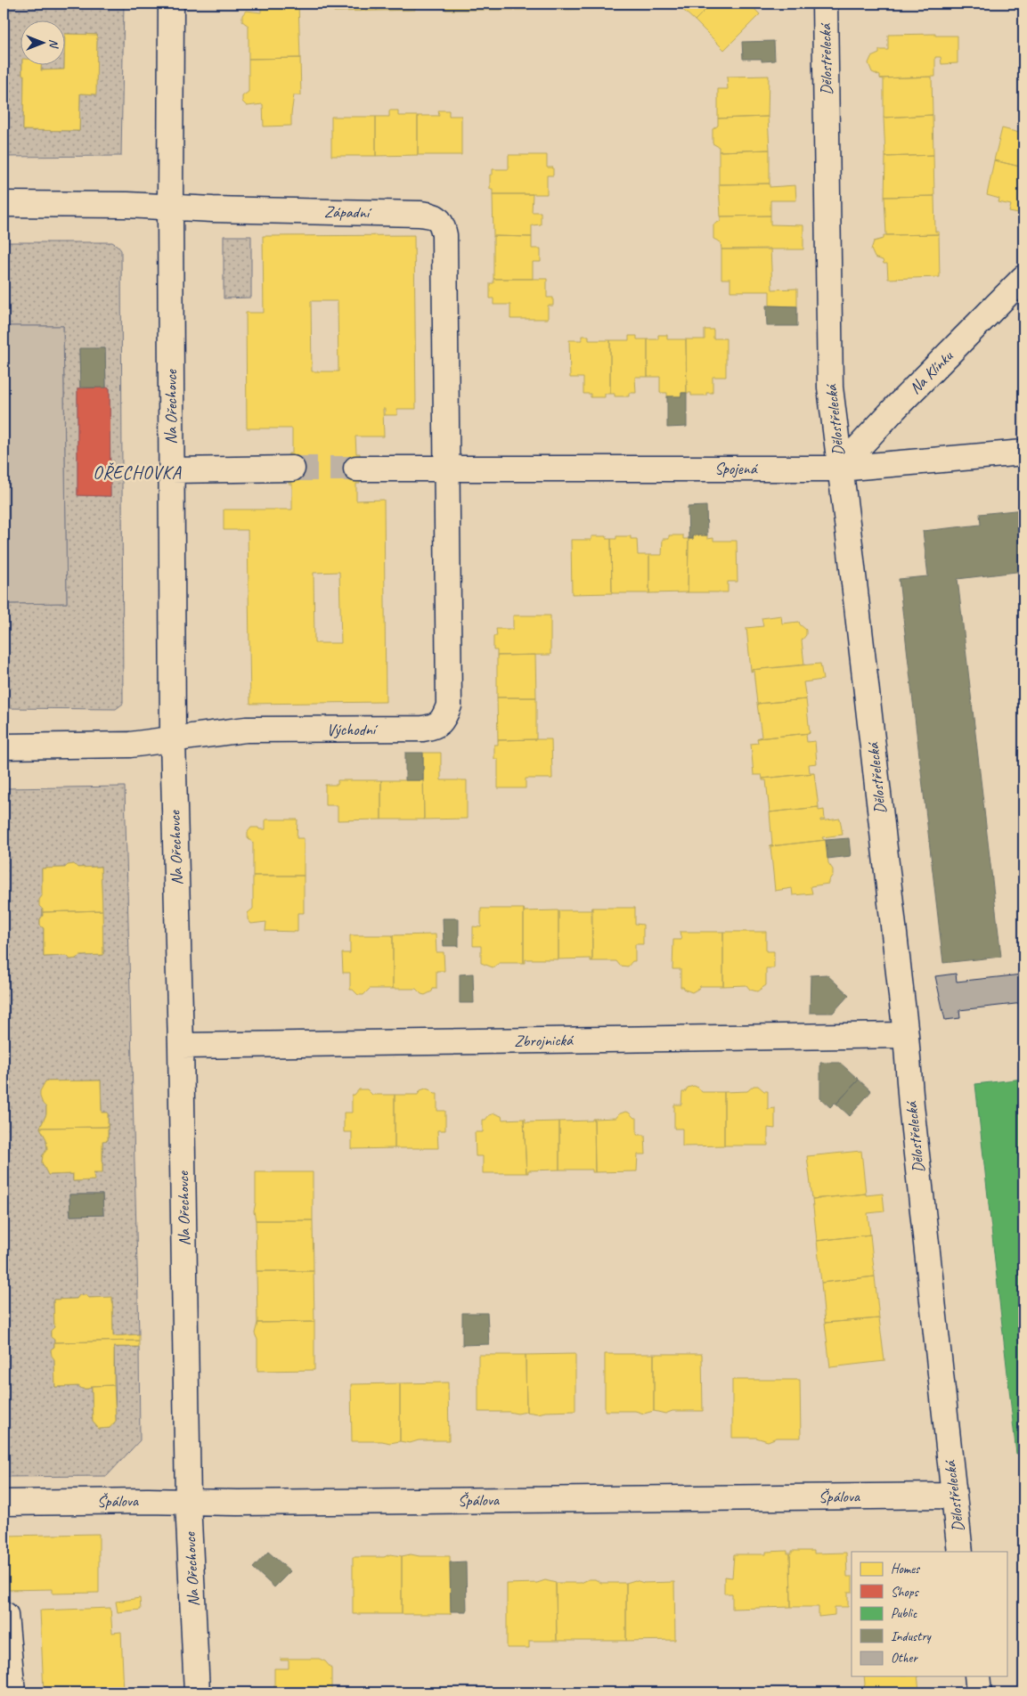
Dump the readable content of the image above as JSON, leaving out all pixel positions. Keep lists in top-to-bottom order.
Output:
{
  "streets": {
    "street": [
      "Dělostřelecká",
      "Západní",
      "Na Klínku",
      "Na Ořechovce",
      "Spojená",
      "Východní",
      "Zbrojnická",
      "Špálova"
    ]
  },
  "crossings": [
    ["Dělostřelecká", "Na Klínku"],
    ["Dělostřelecká", "Spojená"],
    ["Dělostřelecká", "Zbrojnická"],
    ["Dělostřelecká", "Špálova"],
    ["Západní", "Na Ořechovce"],
    ["Západní", "Spojená"],
    ["Západní", "Východní"],
    ["Na Klínku", "Spojená"],
    ["Na Ořechovce", "Východní"],
    ["Na Ořechovce", "Zbrojnická"],
    ["Na Ořechovce", "Špálova"],
    ["Spojená", "Východní"]
  ],
  "districts": ["OŘECHOVKA"],
  "legend": [
    "Homes",
    "Shops",
    "Public",
    "Industry",
    "Other"
  ],
  "north": "right"
}
